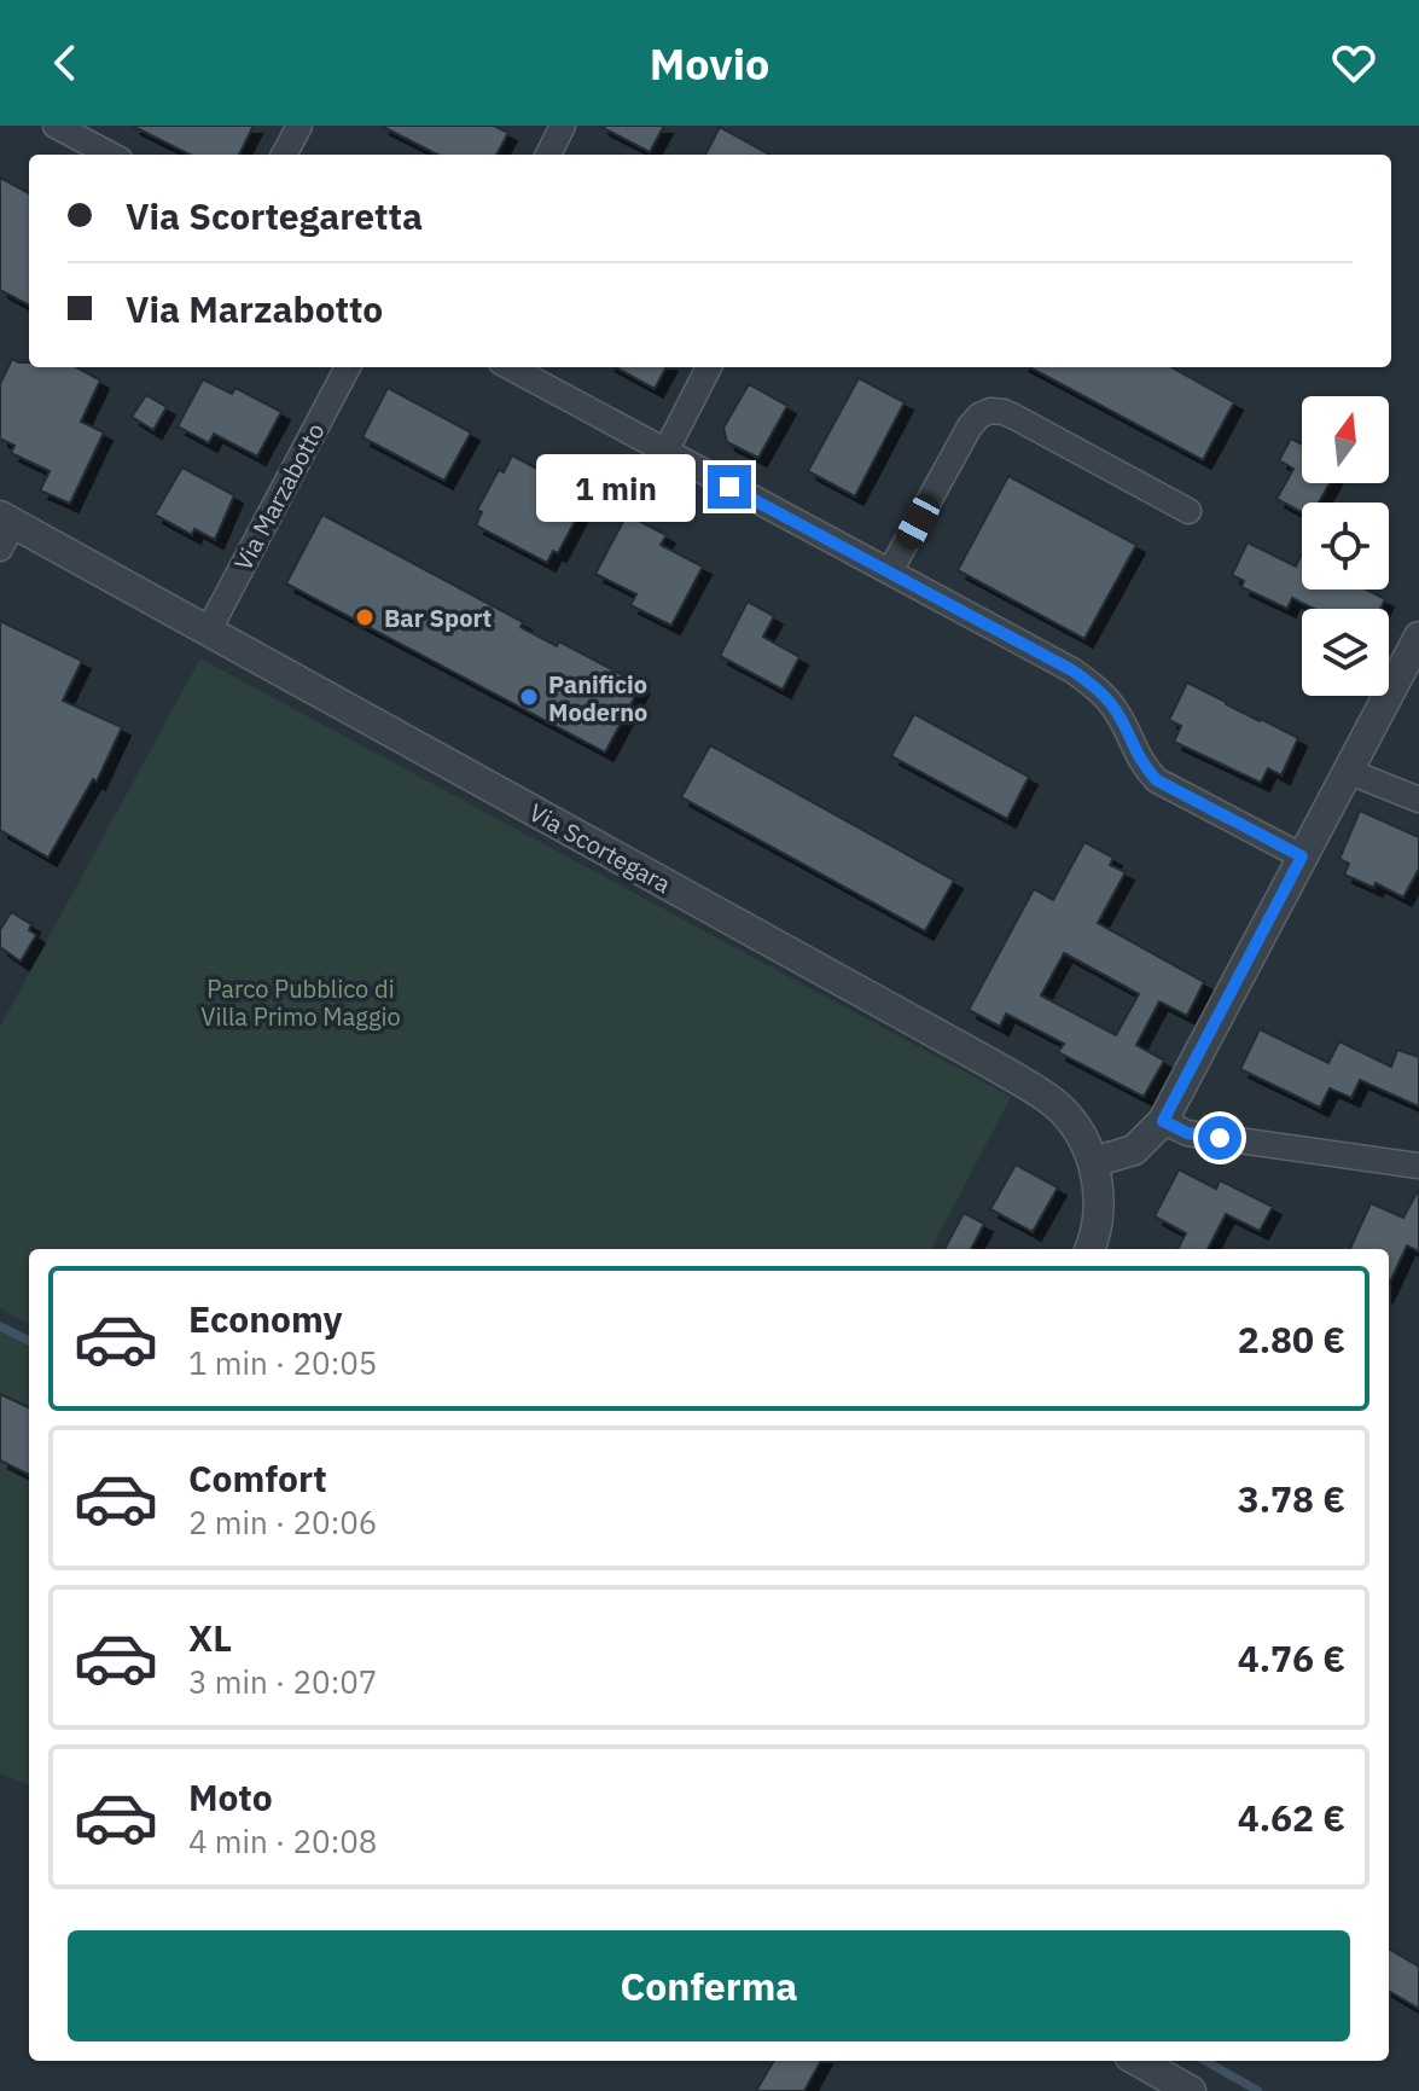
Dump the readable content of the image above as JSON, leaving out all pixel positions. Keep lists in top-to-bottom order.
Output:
{
  "streets": {
    "street": ["Via Marzabotto", "Via Scortegara"]
  },
  "crossings": [
    ["Via Marzabotto", "Via Scortegara"]
  ],
  "parks": ["Parco Pubblico di Villa Primo Maggio"],
  "places": ["Bar Sport", "Panificio Moderno"],
  "north": "top",
  "page": {
    "header": "Movio",
    "banner": ["Via Scortegaretta", "Via Marzabotto"],
    "bubble": "1 min",
    "list": [
      {
        "name": "Economy",
        "note": "1 min · 20:05",
        "value": "2.80 €"
      },
      {
        "name": "Comfort",
        "note": "2 min · 20:06",
        "value": "3.78 €"
      },
      {
        "name": "XL",
        "note": "3 min · 20:07",
        "value": "4.76 €"
      },
      {
        "name": "Moto",
        "note": "4 min · 20:08",
        "value": "4.62 €"
      }
    ],
    "buttons": "Conferma"
  }
}
